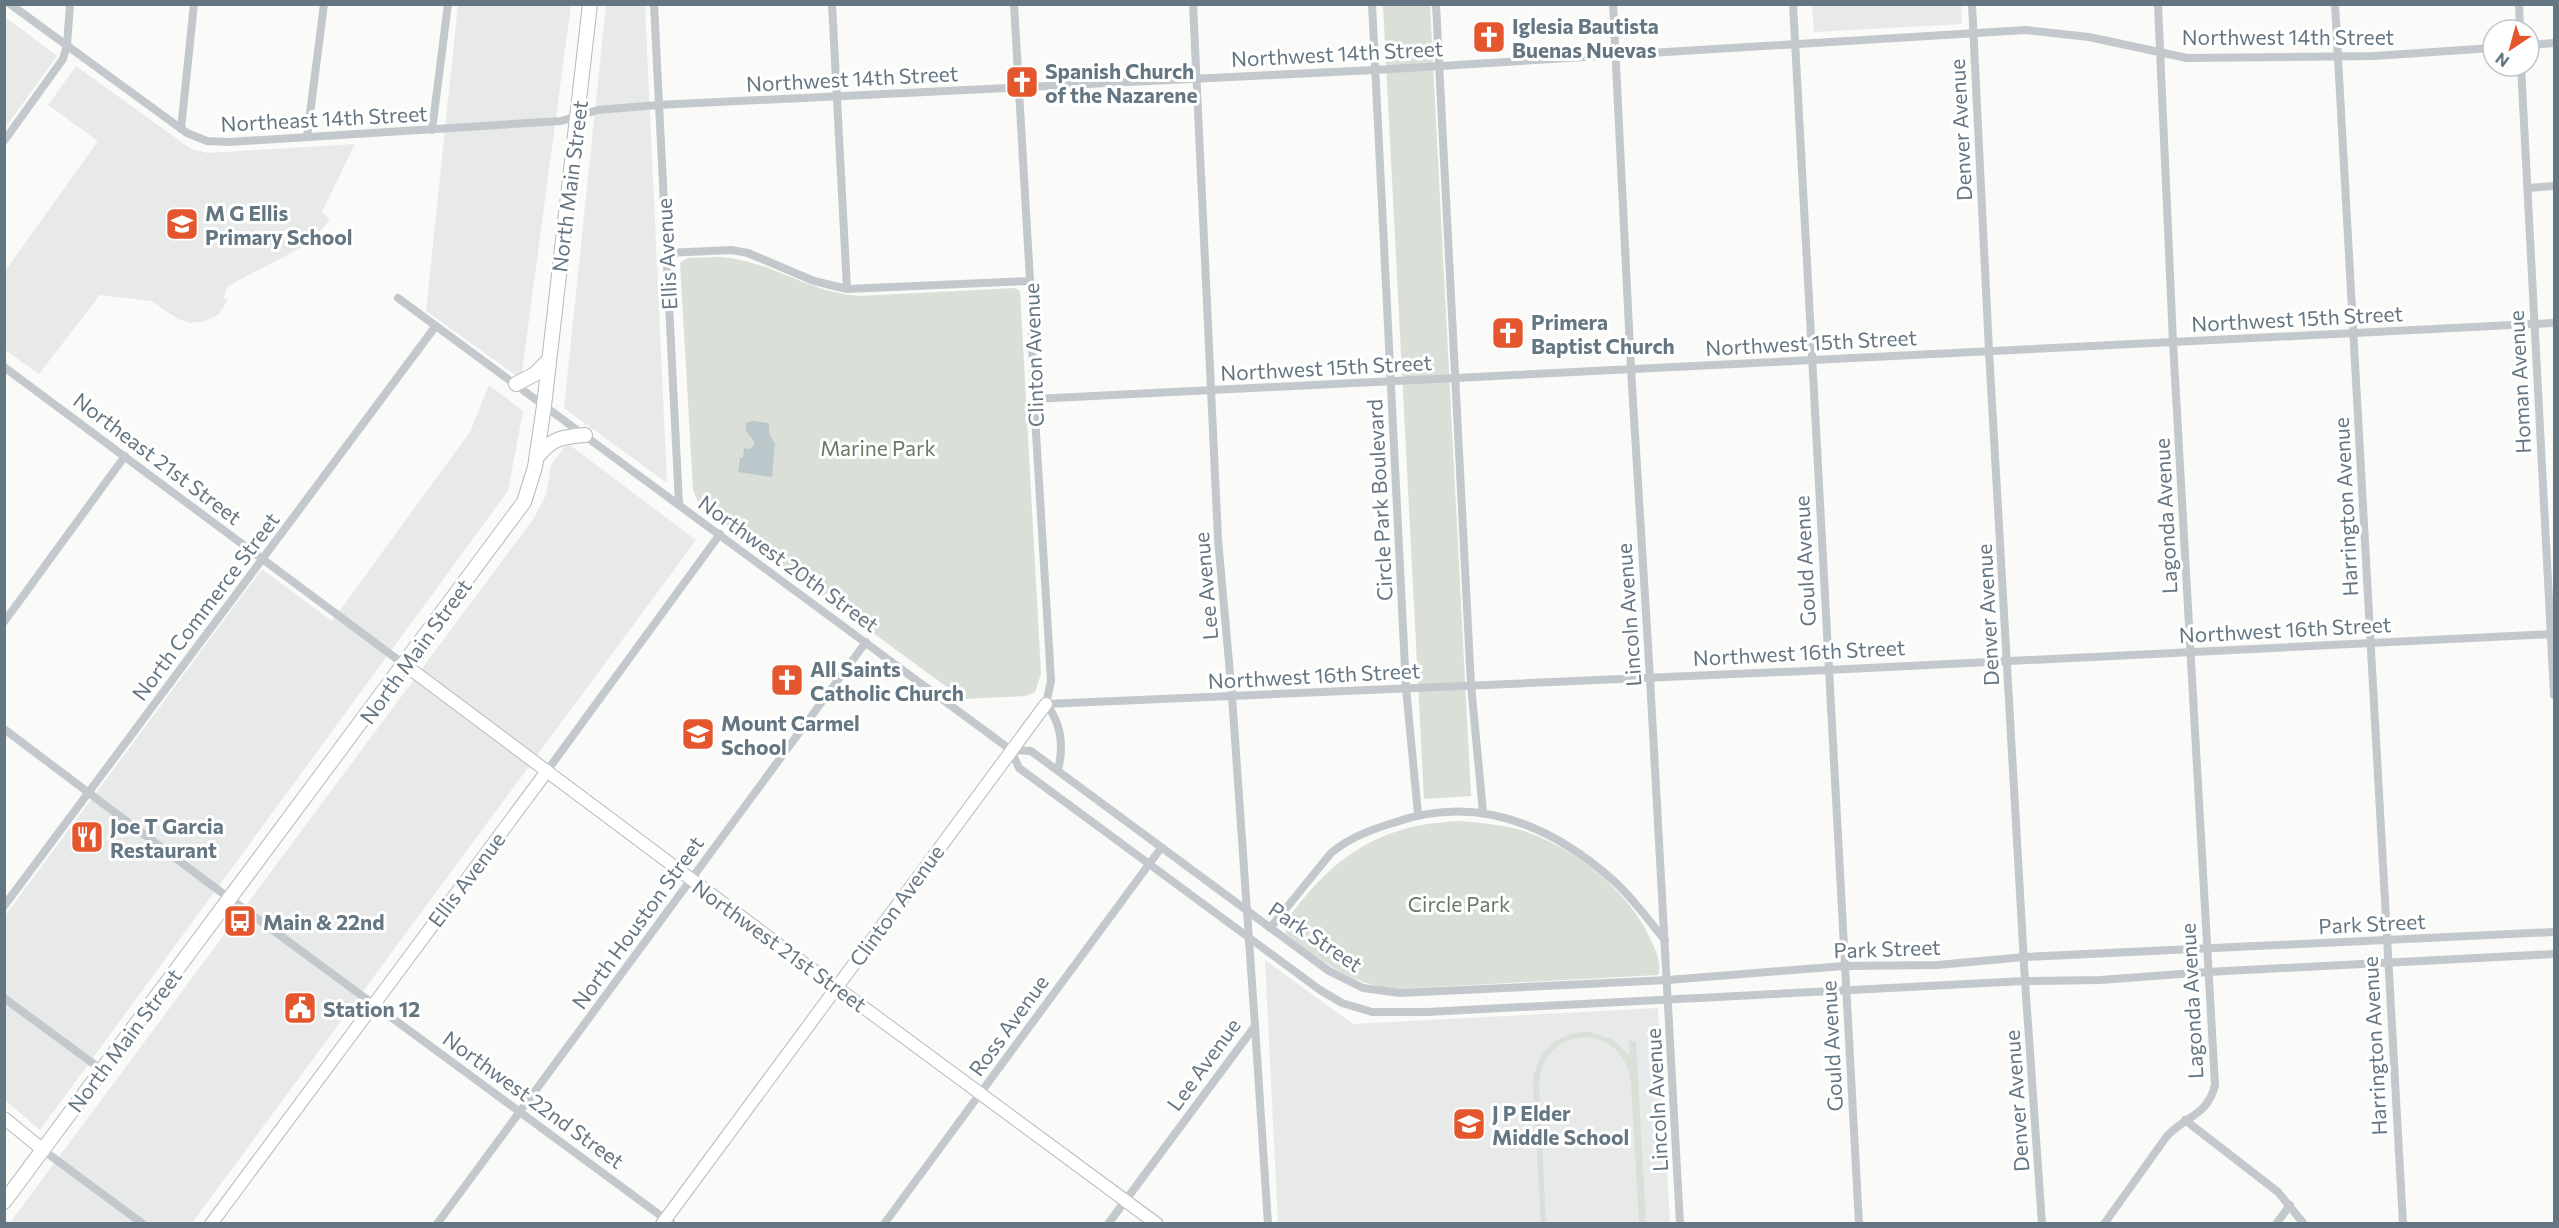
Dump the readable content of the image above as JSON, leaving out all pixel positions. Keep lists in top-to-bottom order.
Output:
{
  "streets": {
    "main road": ["North Main Street"],
    "street": [
      "Northwest 14th Street",
      "Northeast 14th Street",
      "Denver Avenue",
      "Ellis Avenue",
      "Northwest 15th Street",
      "Clinton Avenue",
      "Homan Avenue",
      "Northeast 21st Street",
      "Circle Park Boulevard",
      "Harrington Avenue",
      "Lagonda Avenue",
      "Gould Avenue",
      "Northwest 20th Street",
      "Lee Avenue",
      "North Commerce Street",
      "Lincoln Avenue",
      "Northwest 16th Street",
      "North Houston Street",
      "Park Street",
      "Northwest 21st Street",
      "Ross Avenue",
      "Northwest 22nd Street"
    ]
  },
  "crossings": [
    ["Northwest 14th Street", "Northeast 14th Street"],
    ["Northwest 14th Street", "Denver Avenue"],
    ["Northwest 14th Street", "North Main Street"],
    ["Northwest 14th Street", "Ellis Avenue"],
    ["Northwest 14th Street", "Clinton Avenue"],
    ["Northwest 14th Street", "Circle Park Boulevard"],
    ["Northwest 14th Street", "Harrington Avenue"],
    ["Northwest 14th Street", "Lagonda Avenue"],
    ["Northwest 14th Street", "Gould Avenue"],
    ["Northwest 14th Street", "Lee Avenue"],
    ["Northwest 14th Street", "Lincoln Avenue"],
    ["Northeast 14th Street", "North Main Street"],
    ["Denver Avenue", "Northwest 15th Street"],
    ["Denver Avenue", "Northwest 16th Street"],
    ["Denver Avenue", "Park Street"],
    ["North Main Street", "Northeast 21st Street"],
    ["North Main Street", "Northwest 20th Street"],
    ["North Main Street", "Northwest 21st Street"],
    ["North Main Street", "Northwest 22nd Street"],
    ["Ellis Avenue", "Northwest 20th Street"],
    ["Ellis Avenue", "Northwest 21st Street"],
    ["Ellis Avenue", "Northwest 22nd Street"],
    ["Northwest 15th Street", "Clinton Avenue"],
    ["Northwest 15th Street", "Homan Avenue"],
    ["Northwest 15th Street", "Circle Park Boulevard"],
    ["Northwest 15th Street", "Harrington Avenue"],
    ["Northwest 15th Street", "Lagonda Avenue"],
    ["Northwest 15th Street", "Gould Avenue"],
    ["Northwest 15th Street", "Lee Avenue"],
    ["Northwest 15th Street", "Lincoln Avenue"],
    ["Clinton Avenue", "Northwest 20th Street"],
    ["Clinton Avenue", "Northwest 16th Street"],
    ["Clinton Avenue", "Northwest 21st Street"],
    ["Clinton Avenue", "Northwest 22nd Street"],
    ["Homan Avenue", "Northwest 16th Street"],
    ["Northeast 21st Street", "North Commerce Street"],
    ["Northeast 21st Street", "Northwest 21st Street"],
    ["Circle Park Boulevard", "Northwest 16th Street"],
    ["Harrington Avenue", "Northwest 16th Street"],
    ["Harrington Avenue", "Park Street"],
    ["Lagonda Avenue", "Northwest 16th Street"],
    ["Lagonda Avenue", "Park Street"],
    ["Gould Avenue", "Northwest 16th Street"],
    ["Gould Avenue", "Park Street"],
    ["Northwest 20th Street", "Lee Avenue"],
    ["Northwest 20th Street", "North Commerce Street"],
    ["Northwest 20th Street", "North Houston Street"],
    ["Northwest 20th Street", "Park Street"],
    ["Northwest 20th Street", "Ross Avenue"],
    ["Lee Avenue", "Northwest 16th Street"],
    ["Lee Avenue", "Park Street"],
    ["Lee Avenue", "Northwest 21st Street"],
    ["North Commerce Street", "Northwest 22nd Street"],
    ["Lincoln Avenue", "Northwest 16th Street"],
    ["Lincoln Avenue", "Park Street"],
    ["North Houston Street", "Northwest 21st Street"],
    ["North Houston Street", "Northwest 22nd Street"],
    ["Northwest 21st Street", "Ross Avenue"]
  ],
  "parks": ["Marine Park", "Circle Park"],
  "places": {
    "church": [
      "Iglesia Bautista Buenas Nuevas",
      "Spanish Church of the Nazarene",
      "Primera Baptist Church",
      "All Saints Catholic Church"
    ],
    "school or university": ["M G Ellis Primary School", "Mount Carmel School", "J P Elder Middle School"],
    "restaurant": ["Joe T Garcia Restaurant"],
    "bus stop": ["Main & 22nd"],
    "public building": ["Station 12"]
  },
  "north": "bottom left"
}
